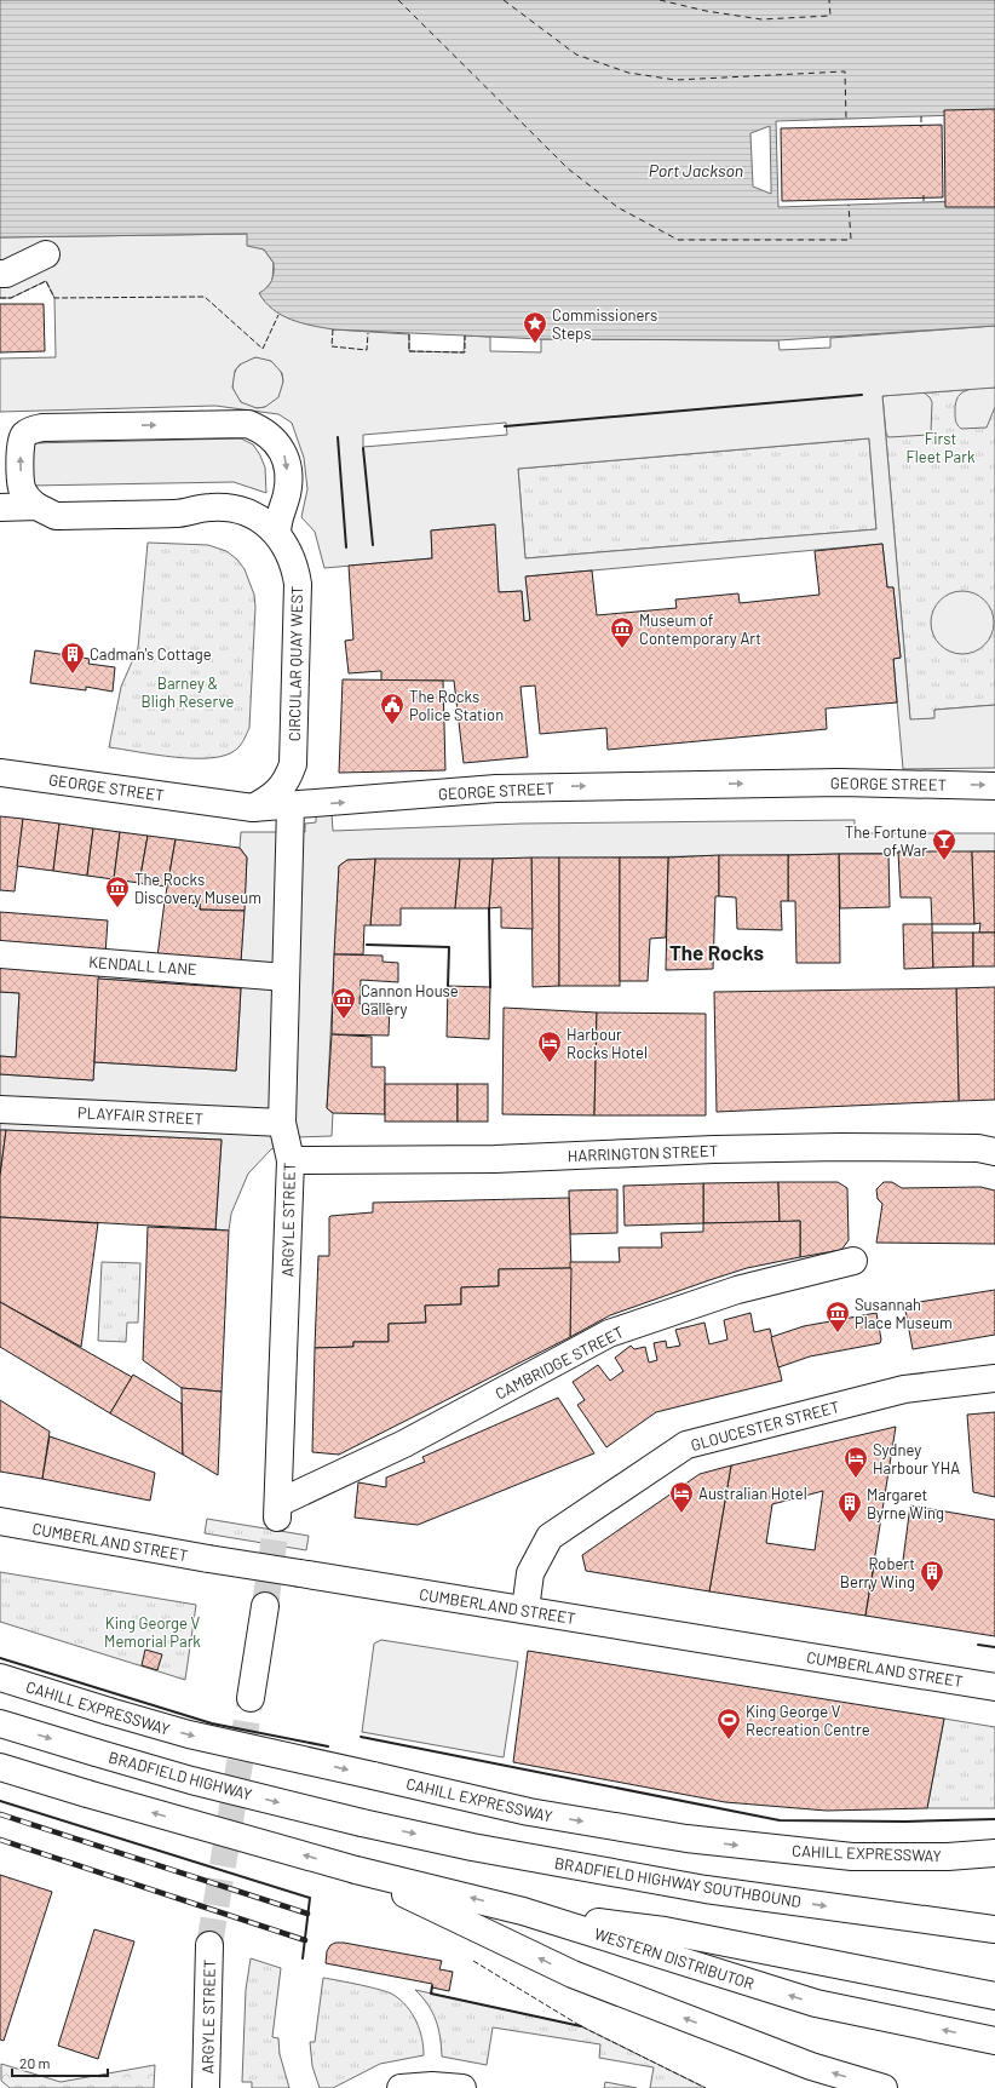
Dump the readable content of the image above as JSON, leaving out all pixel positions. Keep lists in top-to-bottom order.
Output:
{
  "streets": {
    "main road": [
      "CIRCULAR QUAY WEST",
      "GEORGE STREET",
      "KENDALL LANE",
      "PLAYFAIR STREET",
      "HARRINGTON STREET",
      "ARGYLE STREET",
      "CAMBRIDGE STREET",
      "GLOUCESTER STREET",
      "CUMBERLAND STREET",
      "CAHILL EXPRESSWAY",
      "BRADFIELD HIGHWAY",
      "BRADFIELD HIGHWAY SOUTHBOUND",
      "WESTERN DISTRIBUTOR"
    ]
  },
  "crossings": [
    ["CIRCULAR QUAY WEST", "GEORGE STREET"],
    ["GEORGE STREET", "ARGYLE STREET"],
    ["KENDALL LANE", "ARGYLE STREET"],
    ["PLAYFAIR STREET", "ARGYLE STREET"],
    ["HARRINGTON STREET", "ARGYLE STREET"],
    ["ARGYLE STREET", "CAMBRIDGE STREET"],
    ["GLOUCESTER STREET", "CUMBERLAND STREET"],
    ["BRADFIELD HIGHWAY", "BRADFIELD HIGHWAY SOUTHBOUND"]
  ],
  "one_way": ["GEORGE STREET"],
  "districts": ["The Rocks"],
  "water": ["Port Jackson"],
  "parks": ["First Fleet Park", "Barney & Bligh Reserve", "King George V Memorial Park"],
  "places": {
    "place": ["Commissioners Steps"],
    "museum": [
      "Museum of Contemporary Art",
      "The Rocks Discovery Museum",
      "Cannon House Gallery",
      "Susannah Place Museum"
    ],
    "building": ["Cadman's Cottage", "Margaret Byrne Wing", "Robert Berry Wing"],
    "public building": ["The Rocks Police Station"],
    "bar": ["The Fortune of War"],
    "hotel": ["Harbour Rocks Hotel", "Sydney Harbour YHA", "Australian Hotel"],
    "sports": ["King George V Recreation Centre"]
  },
  "scale_bar": "20 m"
}
